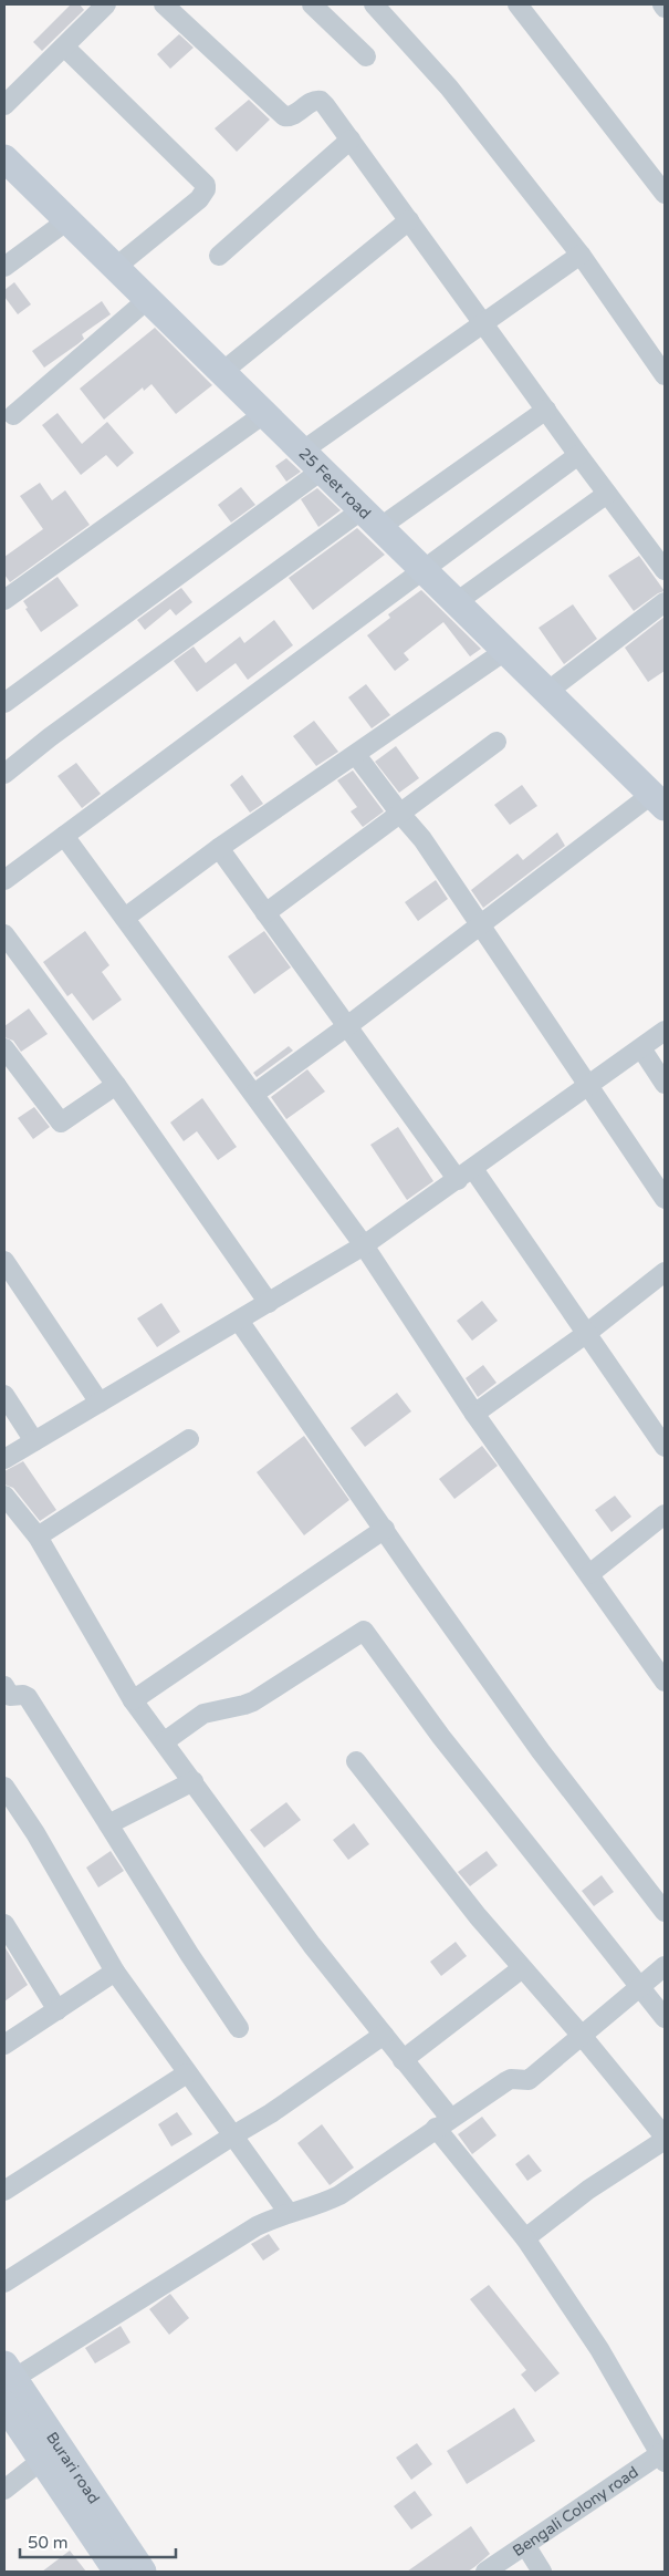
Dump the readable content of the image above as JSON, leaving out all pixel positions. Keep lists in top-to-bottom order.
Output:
{
  "streets": {
    "street": ["25 Feet road", "Burari road", "Bengali Colony road"]
  },
  "scale_bar": "50 m"
}
